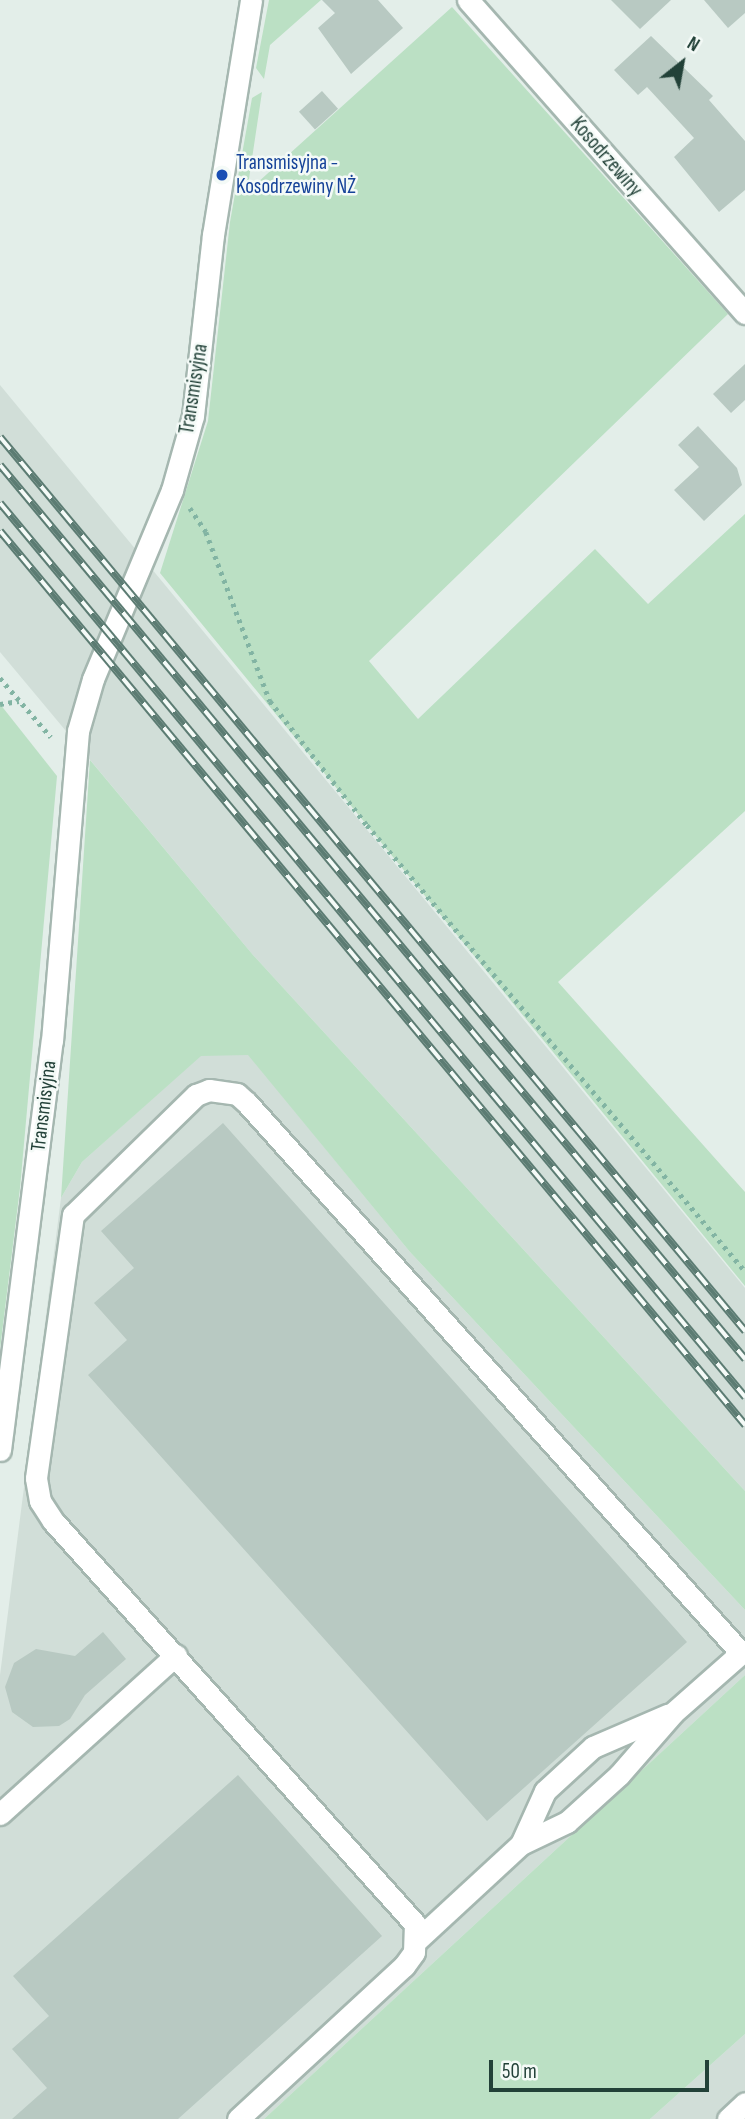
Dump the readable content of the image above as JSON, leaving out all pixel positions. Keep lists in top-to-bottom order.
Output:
{
  "streets": {
    "street": ["Kosodrzewiny", "Transmisyjna"]
  },
  "places": ["Transmisyjna - Kosodrzewiny NŻ"],
  "scale_bar": "50 m",
  "north": "top right"
}
